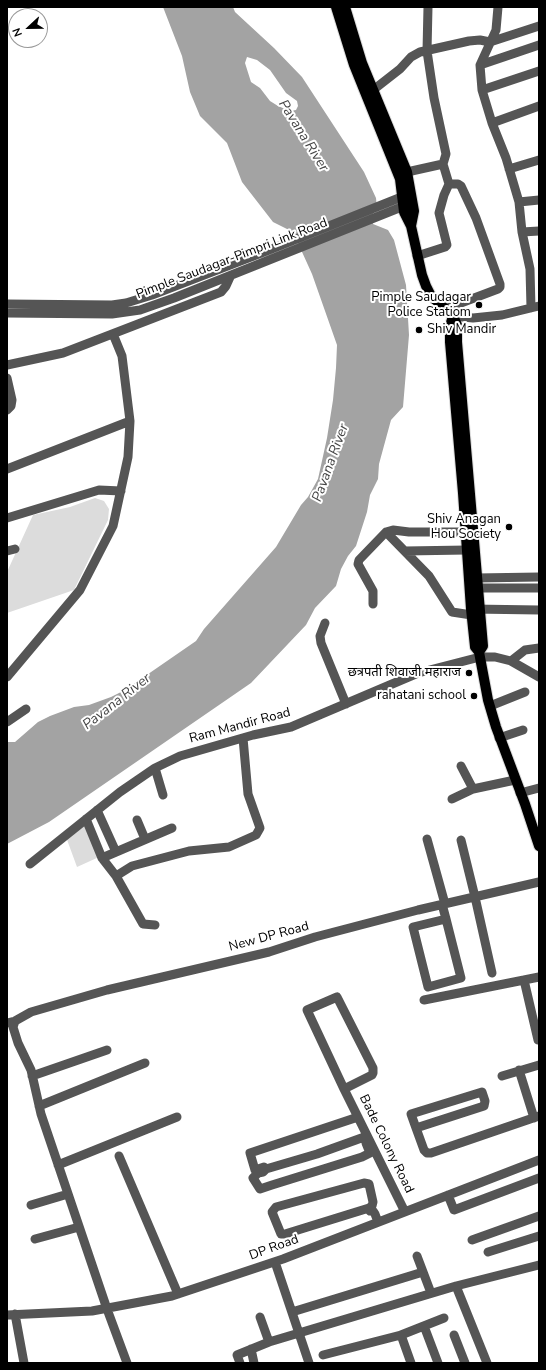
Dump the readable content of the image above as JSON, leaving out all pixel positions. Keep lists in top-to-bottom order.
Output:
{
  "streets": {
    "street": [
      "Pimple Saudagar-Pimpri Link Road",
      "Ram Mandir Road",
      "New DP Road",
      "Bade Colony Road",
      "DP Road"
    ]
  },
  "crossings": [
    ["Bade Colony Road", "DP Road"]
  ],
  "water": ["Pavana River"],
  "places": [
    "Pimple Saudagar Police Statiom",
    "Shiv Mandir",
    "Shiv Anagan Hou Society",
    "छत्रपती शिवाजी महाराज",
    "rahatani school"
  ],
  "north": "left"
}
